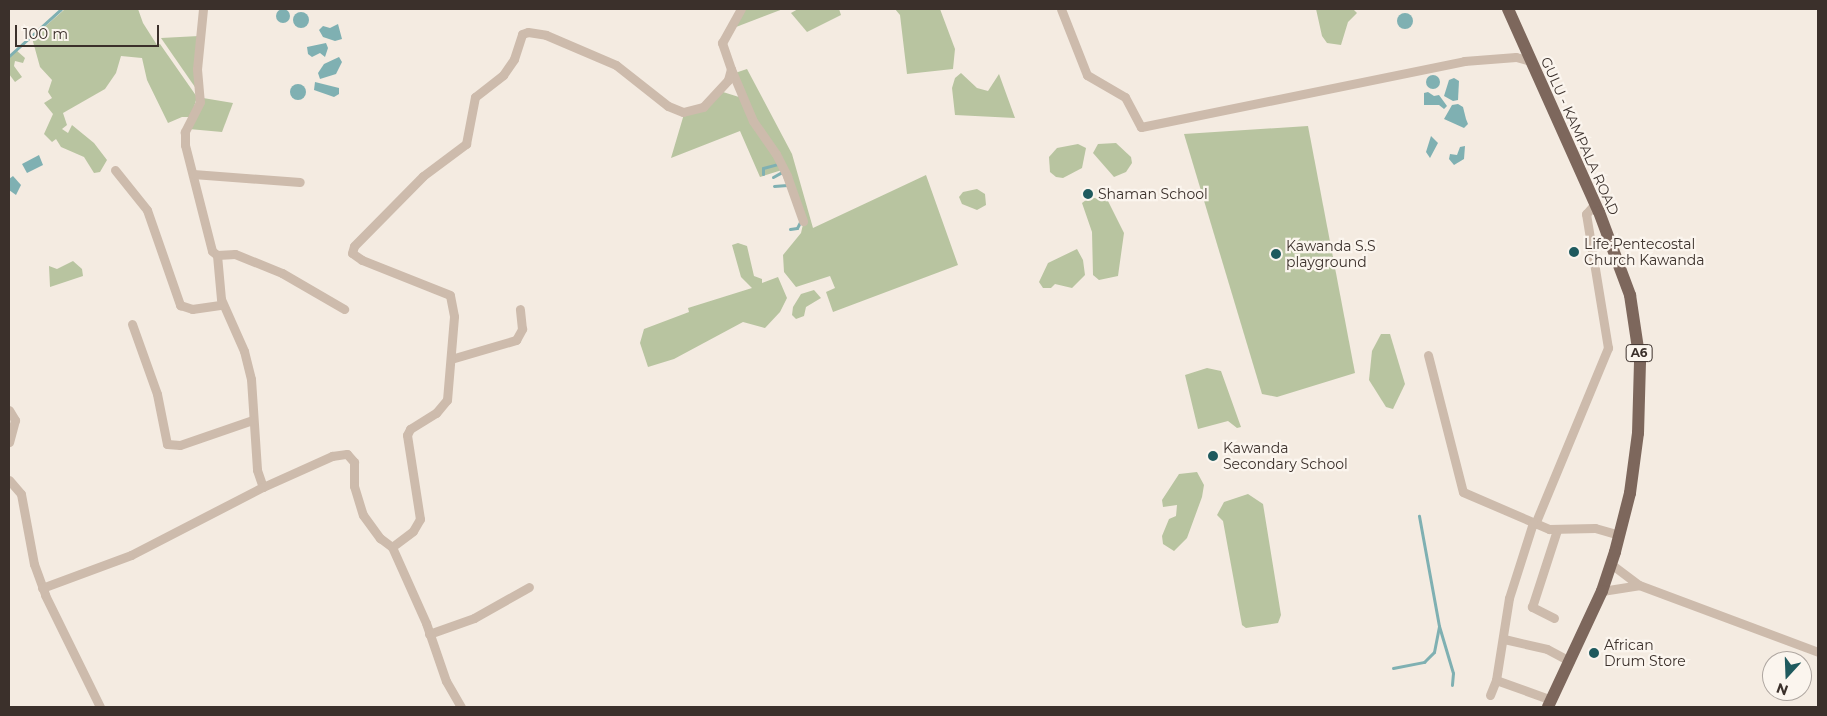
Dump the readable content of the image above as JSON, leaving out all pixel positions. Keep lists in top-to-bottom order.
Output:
{
  "streets": {
    "main road": ["GULU - KAMPALA ROAD", "A6"]
  },
  "places": [
    "Shaman School",
    "Life Pentecostal Church Kawanda",
    "Kawanda S.S playground",
    "Kawanda Secondary School",
    "African Drum Store"
  ],
  "scale_bar": "100 m",
  "north": "bottom"
}
